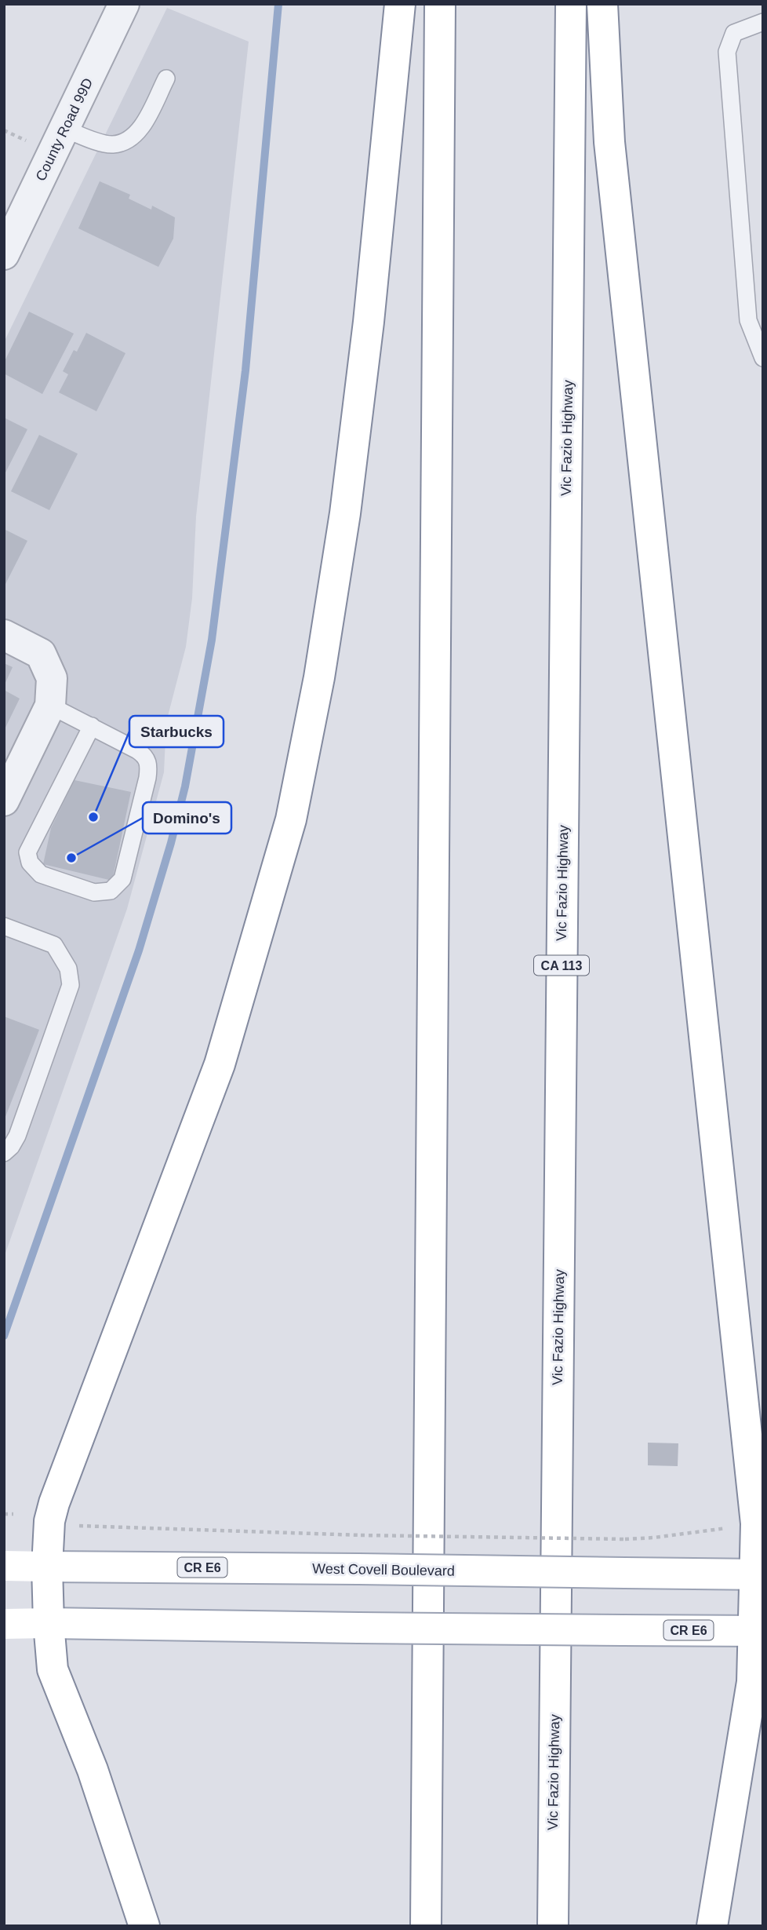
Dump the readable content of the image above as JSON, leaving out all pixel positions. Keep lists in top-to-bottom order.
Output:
{
  "streets": {
    "main road": [
      "Vic Fazio Highway",
      "CA 113",
      "CR E6",
      "West Covell Boulevard"
    ],
    "street": ["County Road 99D"]
  },
  "places": ["Starbucks", "Domino's"]
}
